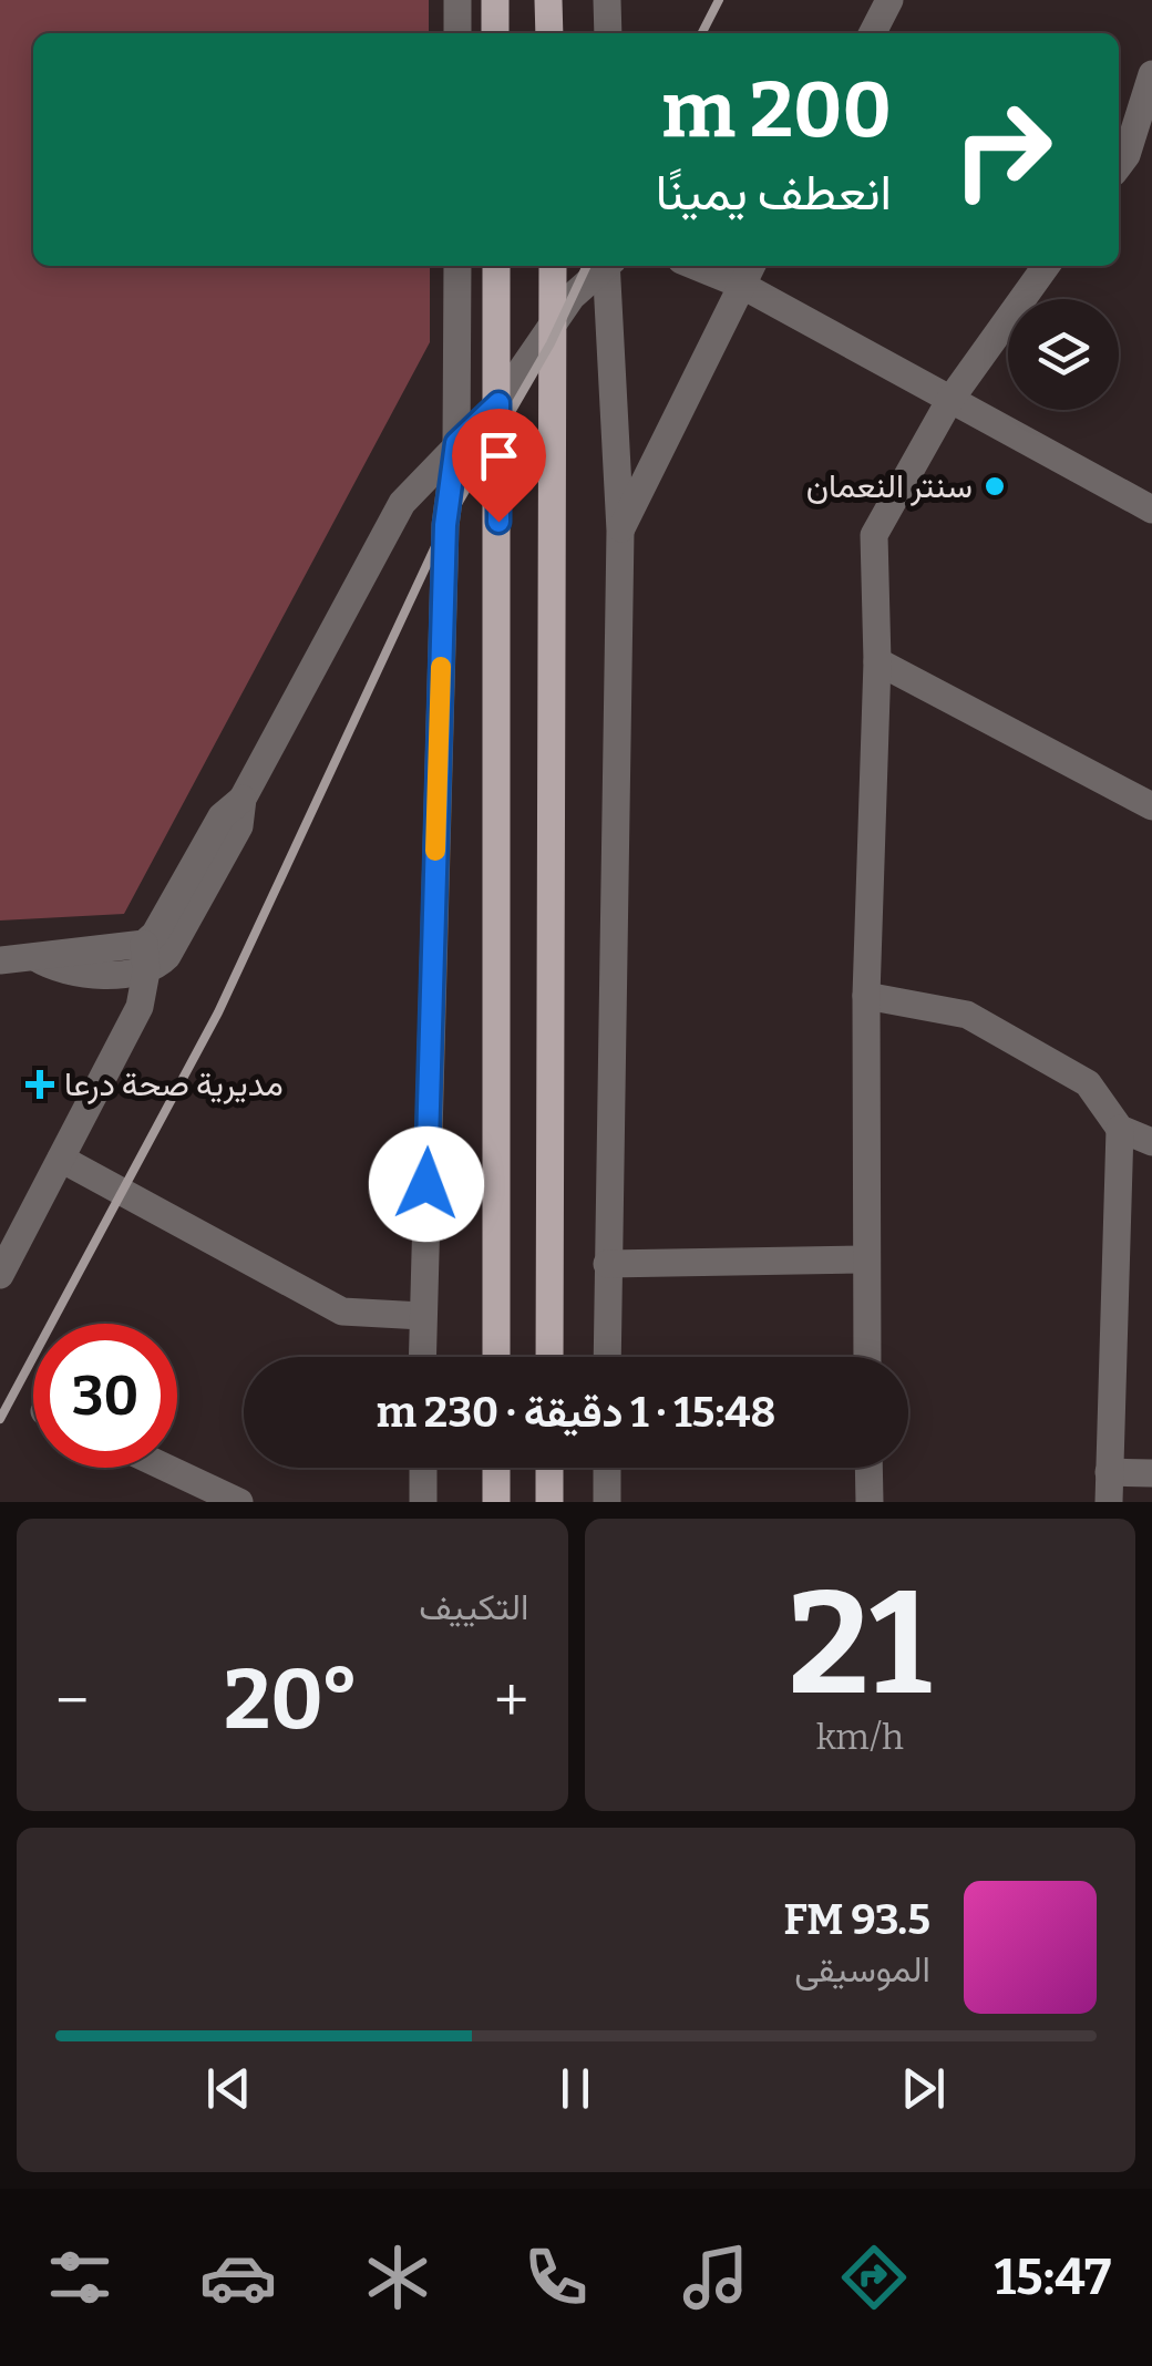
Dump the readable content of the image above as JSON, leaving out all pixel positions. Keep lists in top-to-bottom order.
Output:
{
  "places": {
    "other": ["سنتر النعمان"],
    "health": ["مديرية صحة درعا"]
  },
  "page": {
    "turn": ["200 m", "انعطف يمينًا"],
    "limit": "30",
    "trip": "15:48 · 1 دقيقة · 230 m",
    "tile": [
      ["21", "km/h"],
      "التكييف"
    ],
    "heat": ["−", "20°", "+"],
    "song": ["93.5 FM", "الموسيقى"],
    "tabs": "15:47"
  }
}
